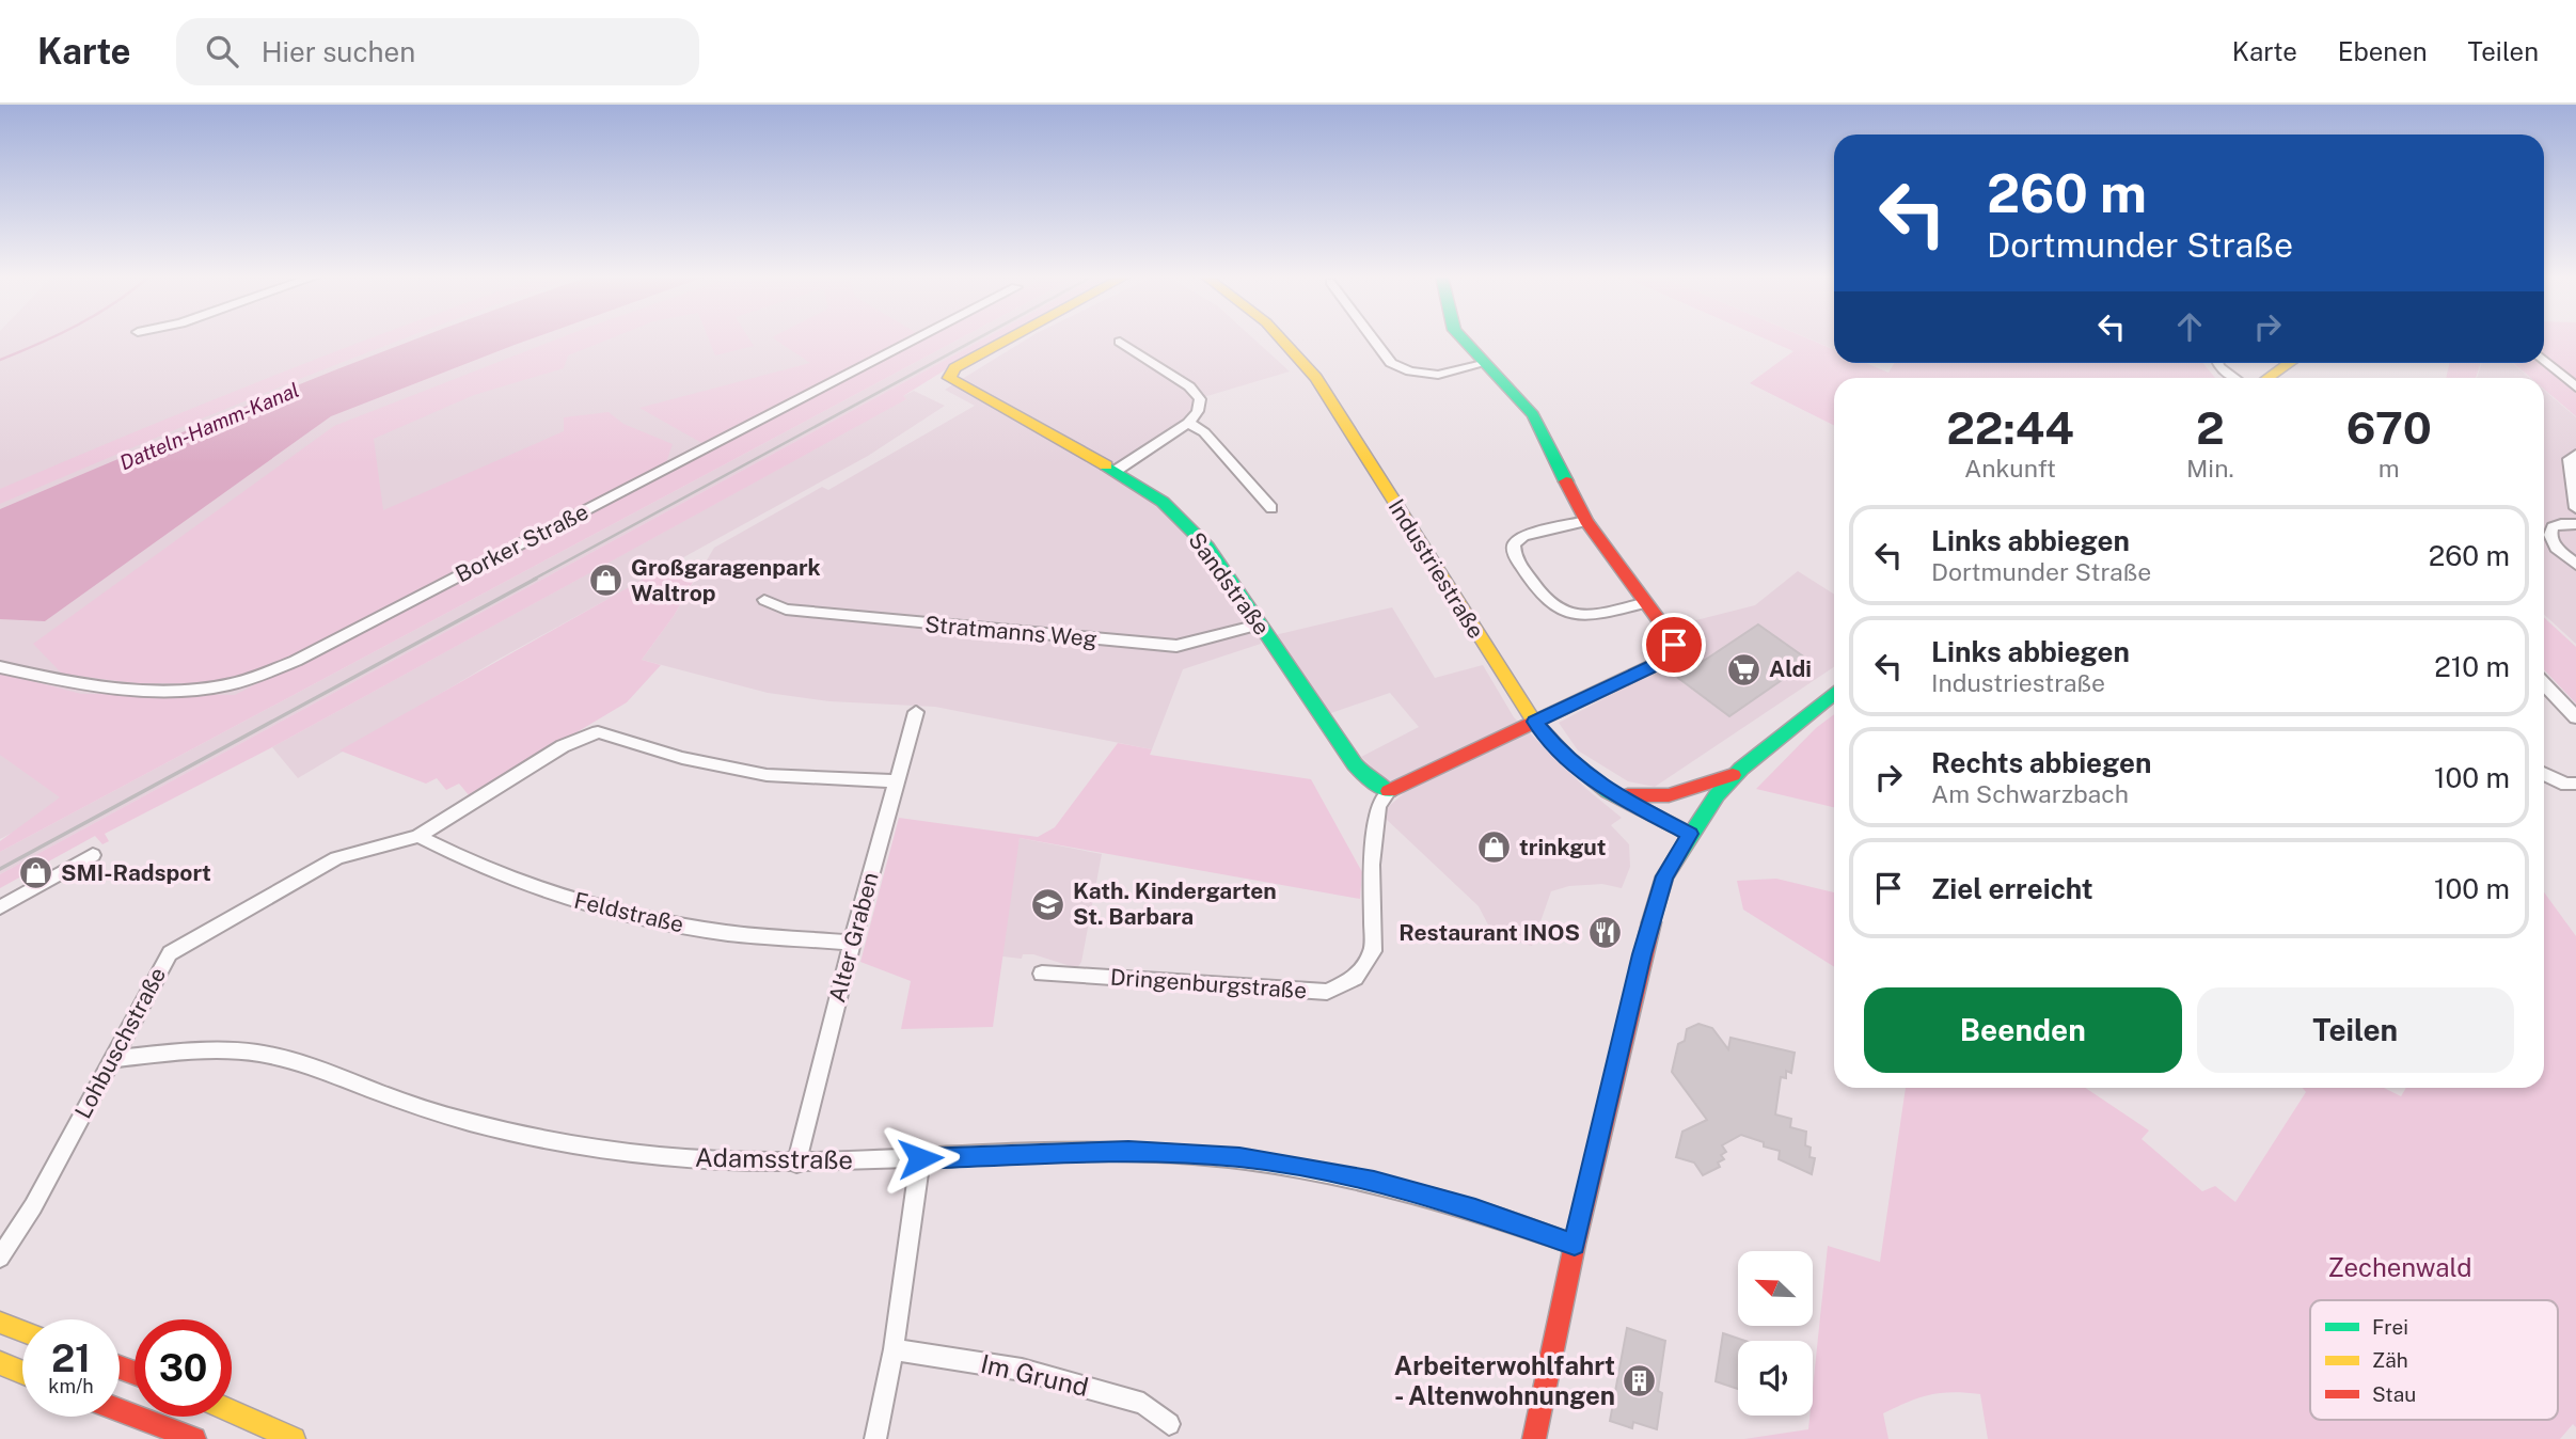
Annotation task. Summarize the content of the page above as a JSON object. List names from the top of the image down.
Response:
{
  "streets": {
    "street": [
      "Borker Straße",
      "Industriestraße",
      "Sandstraße",
      "Stratmanns Weg",
      "Feldstraße",
      "Alter Graben",
      "Dringenburgstraße",
      "Lohbuschstraße",
      "Adamsstraße",
      "Im Grund"
    ]
  },
  "crossings": [
    ["Sandstraße", "Stratmanns Weg"],
    ["Sandstraße", "Dringenburgstraße"],
    ["Feldstraße", "Alter Graben"],
    ["Feldstraße", "Lohbuschstraße"],
    ["Alter Graben", "Lohbuschstraße"],
    ["Alter Graben", "Adamsstraße"],
    ["Lohbuschstraße", "Adamsstraße"]
  ],
  "water": ["Datteln-Hamm-Kanal"],
  "parks": ["Zechenwald"],
  "places": {
    "shop": ["Großgaragenpark Waltrop", "trinkgut", "SMI-Radsport"],
    "supermarket": ["Aldi"],
    "school or university": ["Kath. Kindergarten St. Barbara"],
    "restaurant": ["Restaurant INOS"],
    "building": ["Arbeiterwohlfahrt - Altenwohnungen"]
  },
  "legend": ["Frei", "Zäh", "Stau"],
  "north": "top left",
  "page": {
    "header": "Karte",
    "search": "Hier suchen",
    "nav": ["Karte", "Ebenen", "Teilen"],
    "turn": ["260 m", "Dortmunder Straße"],
    "eta": [
      "22:44",
      "Ankunft",
      "2",
      "Min.",
      "670",
      "m"
    ],
    "list": [
      {
        "name": "Links abbiegen",
        "note": "Dortmunder Straße",
        "value": "260 m"
      },
      {
        "name": "Links abbiegen",
        "note": "Industriestraße",
        "value": "210 m"
      },
      {
        "name": "Rechts abbiegen",
        "note": "Am Schwarzbach",
        "value": "100 m"
      },
      {
        "name": "Ziel erreicht",
        "value": "100 m"
      }
    ],
    "buttons": ["Beenden", "Teilen"],
    "speed": "21 km/h",
    "limit": "30"
  }
}
